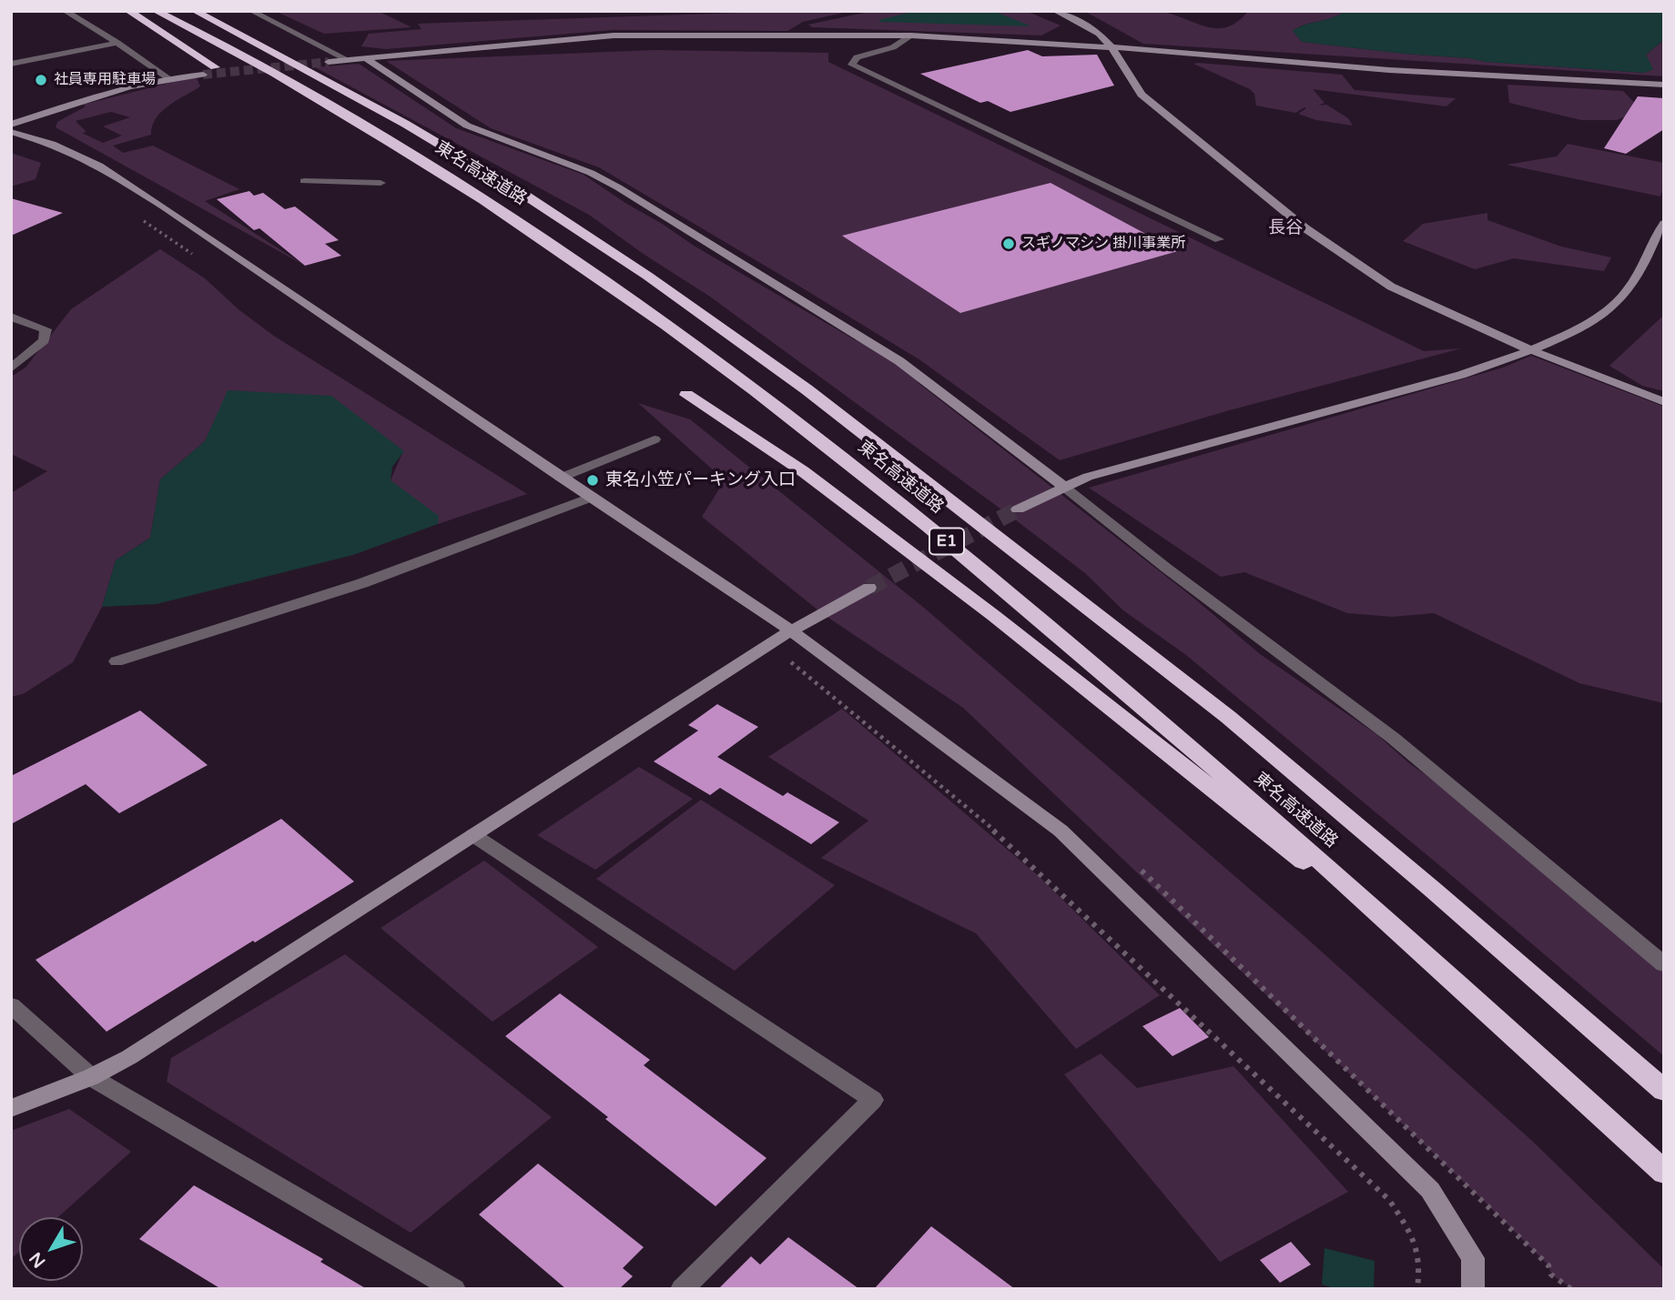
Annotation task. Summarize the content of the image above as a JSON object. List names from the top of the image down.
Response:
{
  "streets": {
    "highway": ["東名高速道路", "E1"]
  },
  "districts": ["長谷"],
  "places": ["社員専用駐車場", "スギノマシン 掛川事業所", "東名小笠パーキング入口"],
  "north": "bottom left"
}
